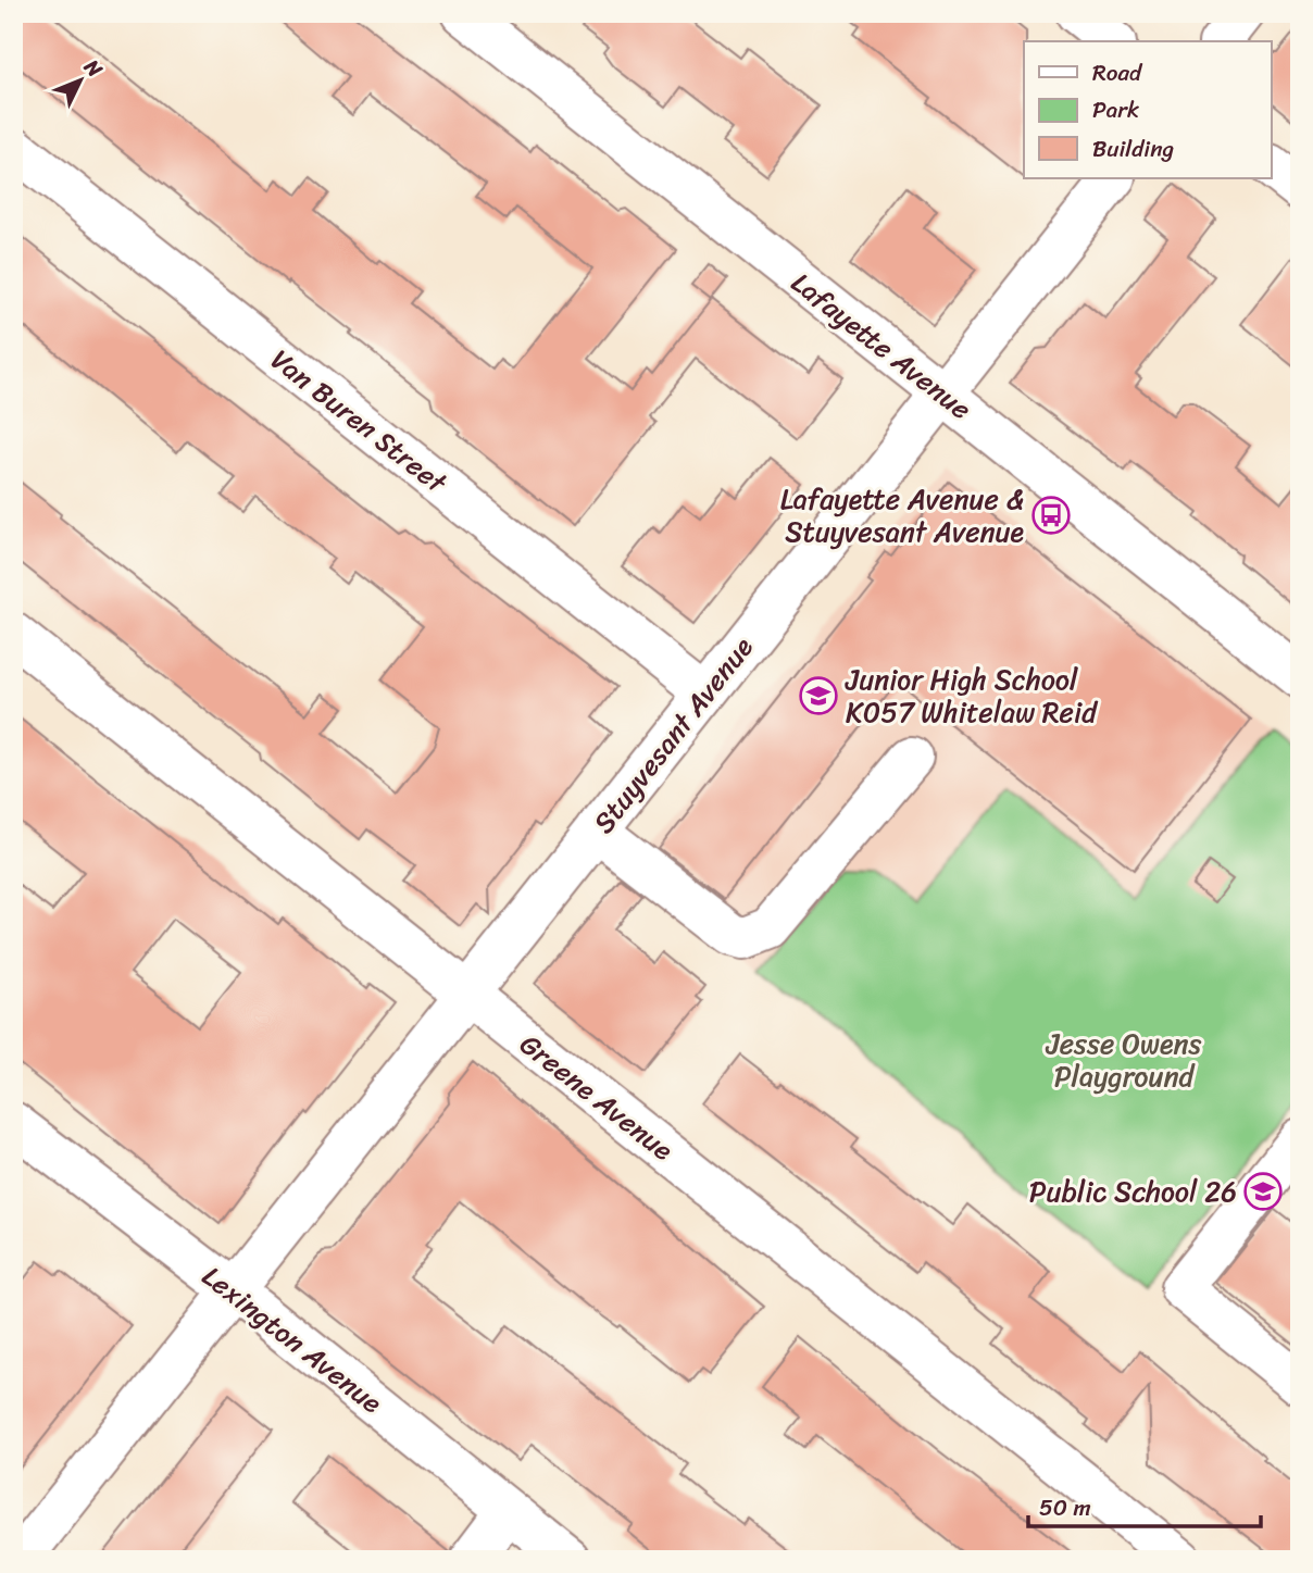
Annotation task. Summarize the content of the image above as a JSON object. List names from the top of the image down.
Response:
{
  "streets": {
    "street": [
      "Lafayette Avenue",
      "Van Buren Street",
      "Stuyvesant Avenue",
      "Greene Avenue",
      "Lexington Avenue"
    ]
  },
  "crossings": [
    ["Lafayette Avenue", "Stuyvesant Avenue"],
    ["Van Buren Street", "Stuyvesant Avenue"],
    ["Stuyvesant Avenue", "Greene Avenue"],
    ["Stuyvesant Avenue", "Lexington Avenue"]
  ],
  "parks": ["Jesse Owens Playground"],
  "places": {
    "bus stop": ["Lafayette Avenue & Stuyvesant Avenue"],
    "school or university": ["Junior High School K057 Whitelaw Reid", "Public School 26"]
  },
  "legend": ["Road", "Park", "Building"],
  "scale_bar": "50 m",
  "north": "top right"
}
